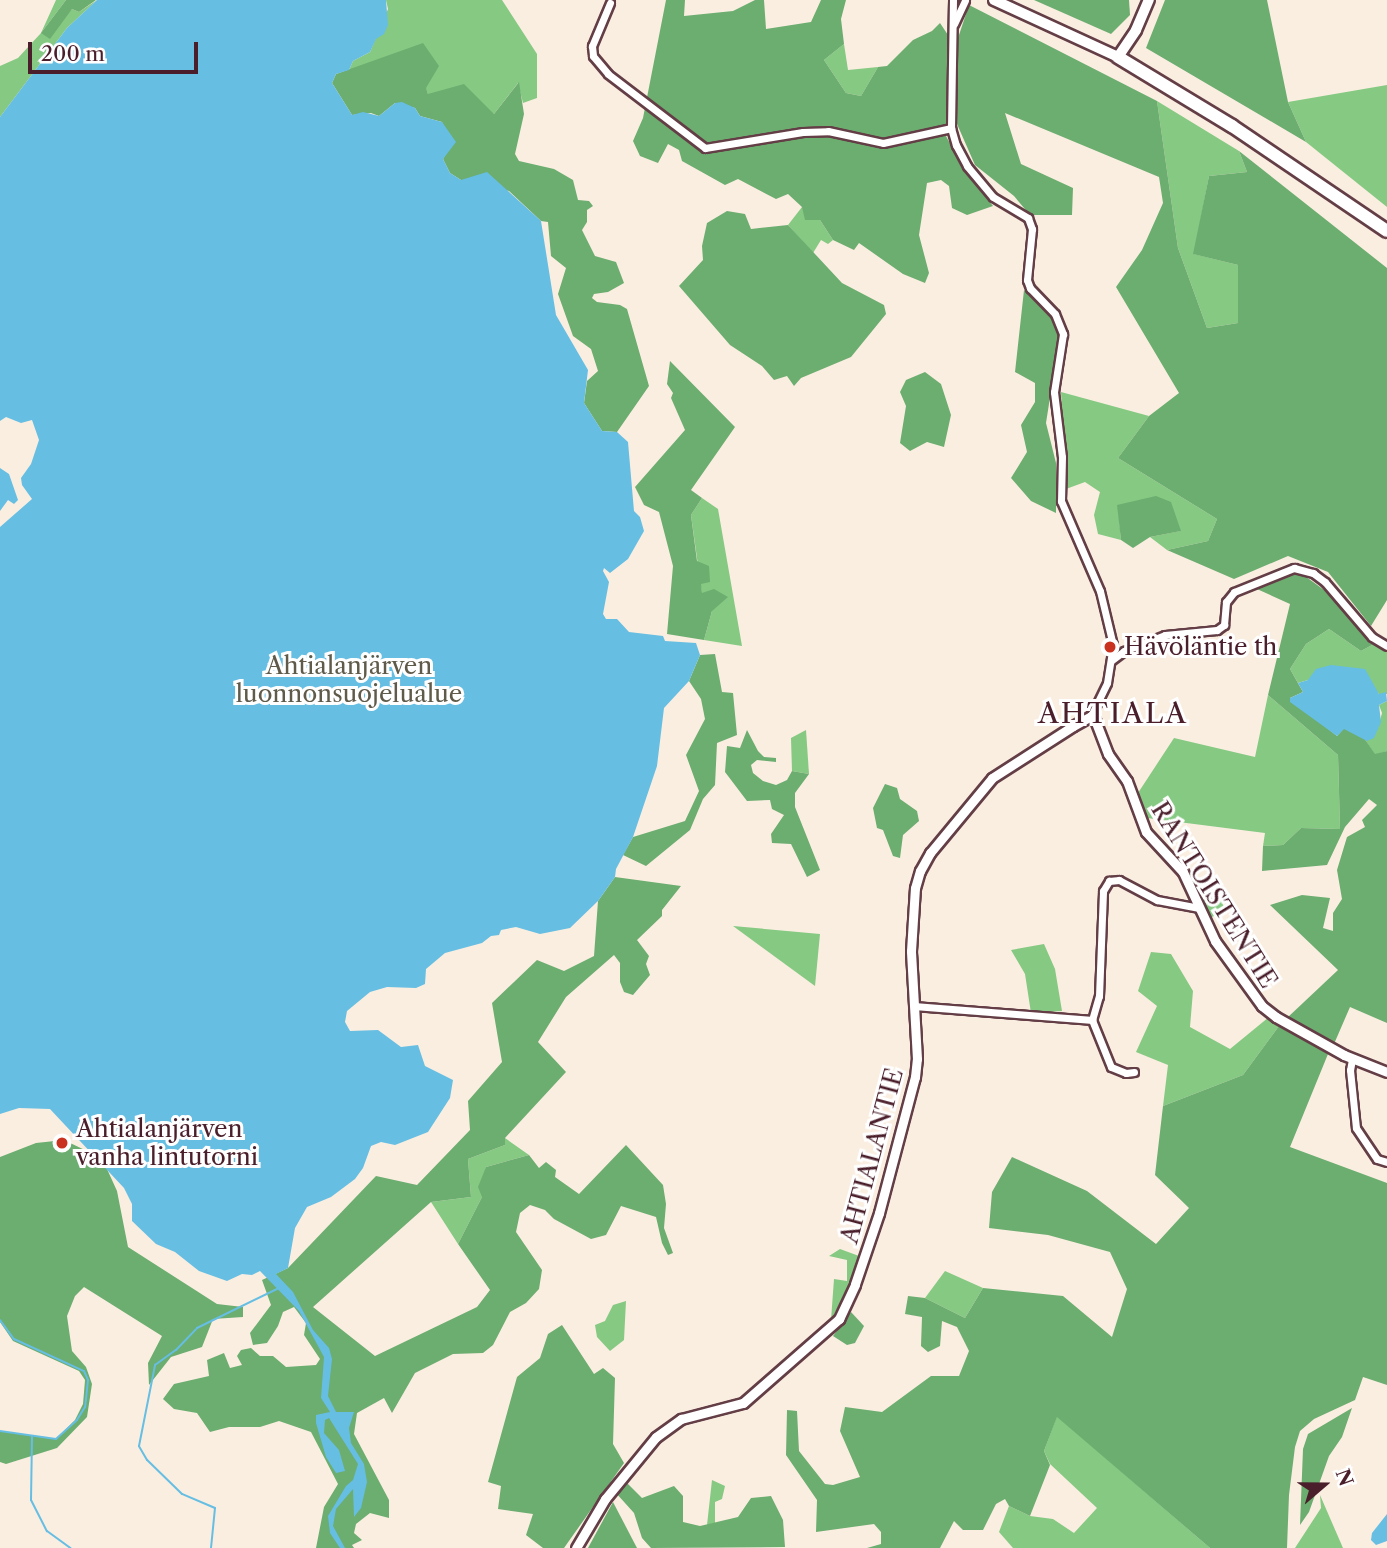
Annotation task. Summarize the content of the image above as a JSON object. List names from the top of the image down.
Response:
{
  "streets": {
    "street": ["RANTOISTENTIE", "AHTIALANTIE"]
  },
  "crossings": [
    ["RANTOISTENTIE", "AHTIALANTIE"]
  ],
  "districts": ["AHTIALA"],
  "parks": ["Ahtialanjärven luonnonsuojelualue"],
  "places": ["Hävöläntie th", "Ahtialanjärven vanha lintutorni"],
  "scale_bar": "200 m",
  "north": "right"
}
